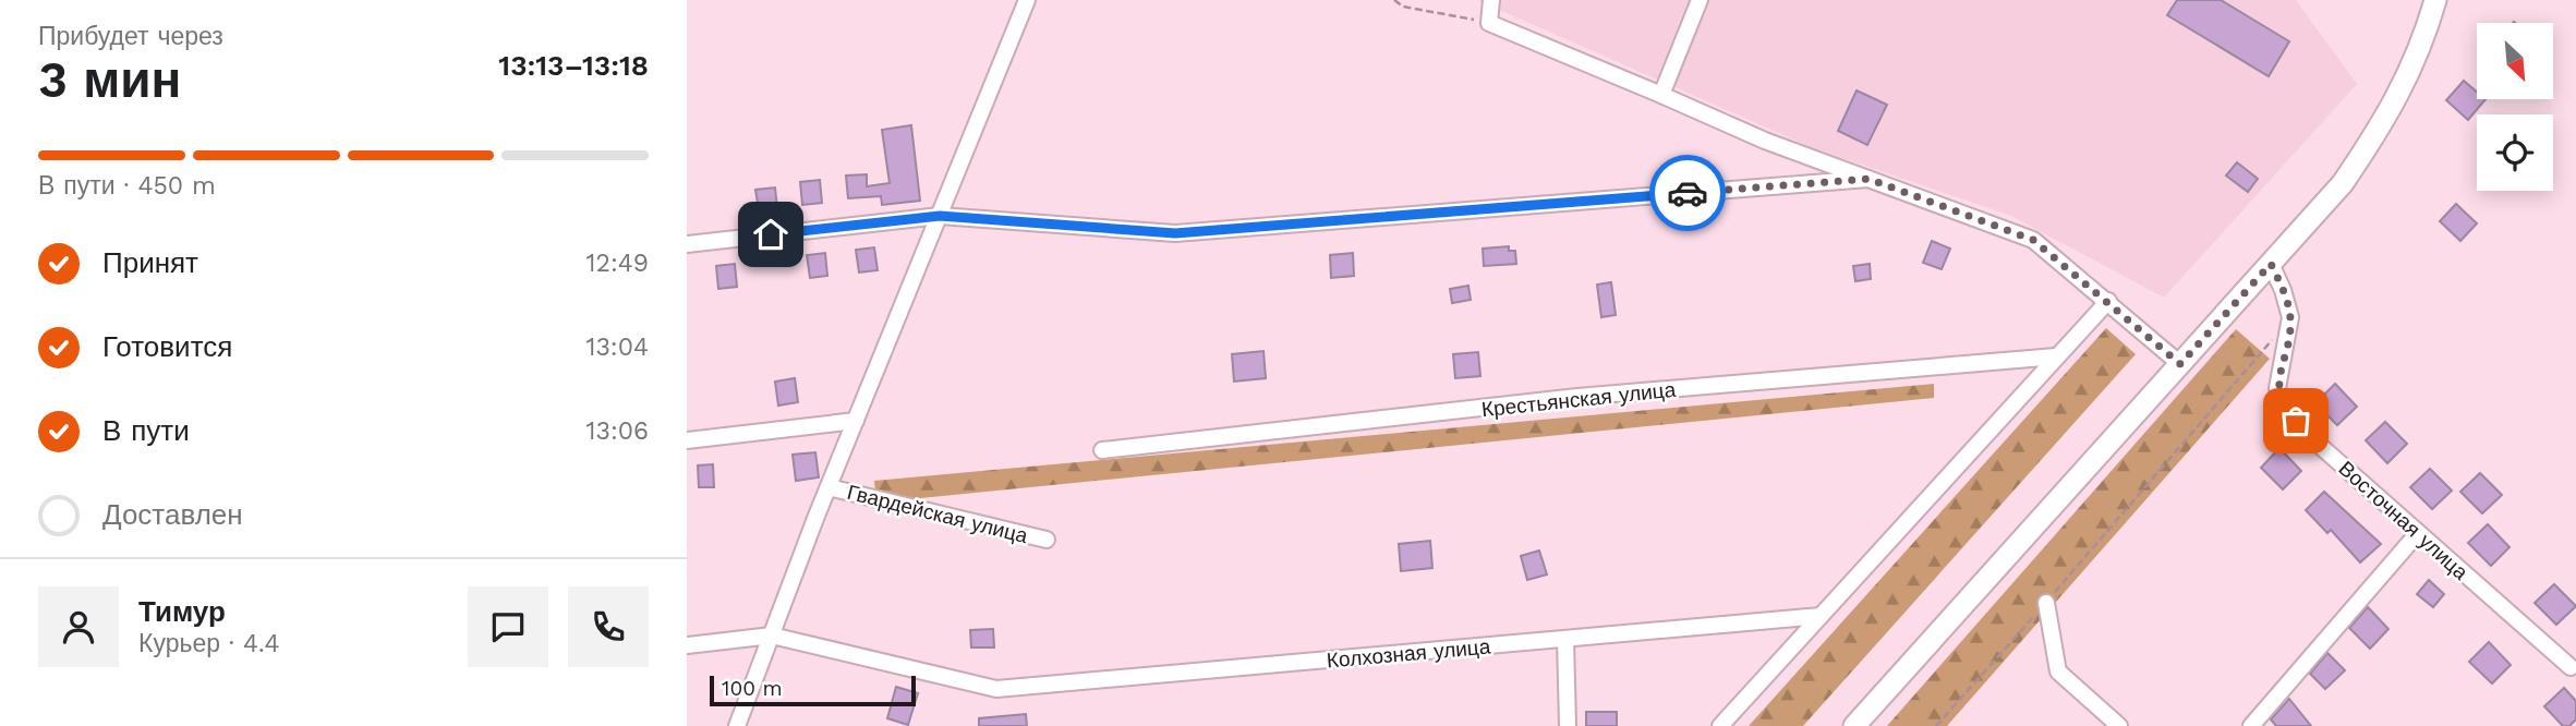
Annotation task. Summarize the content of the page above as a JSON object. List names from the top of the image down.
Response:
{
  "streets": {
    "street": [
      "Крестьянская улица",
      "Гвардейская улица",
      "Восточная улица",
      "Колхозная улица"
    ]
  },
  "scale_bar": "100 m",
  "north": "bottom right",
  "page": {
    "heading": ["3 мин", "Прибудет через", "13:13–13:18"],
    "panel": ["Тимур", "Курьер · 4.4"],
    "bar": "В пути · 450 m",
    "list": [
      ["Принят", "12:49"],
      ["Готовится", "13:04"],
      ["В пути", "13:06"],
      "Доставлен"
    ],
    "scale": "100 m"
  }
}
